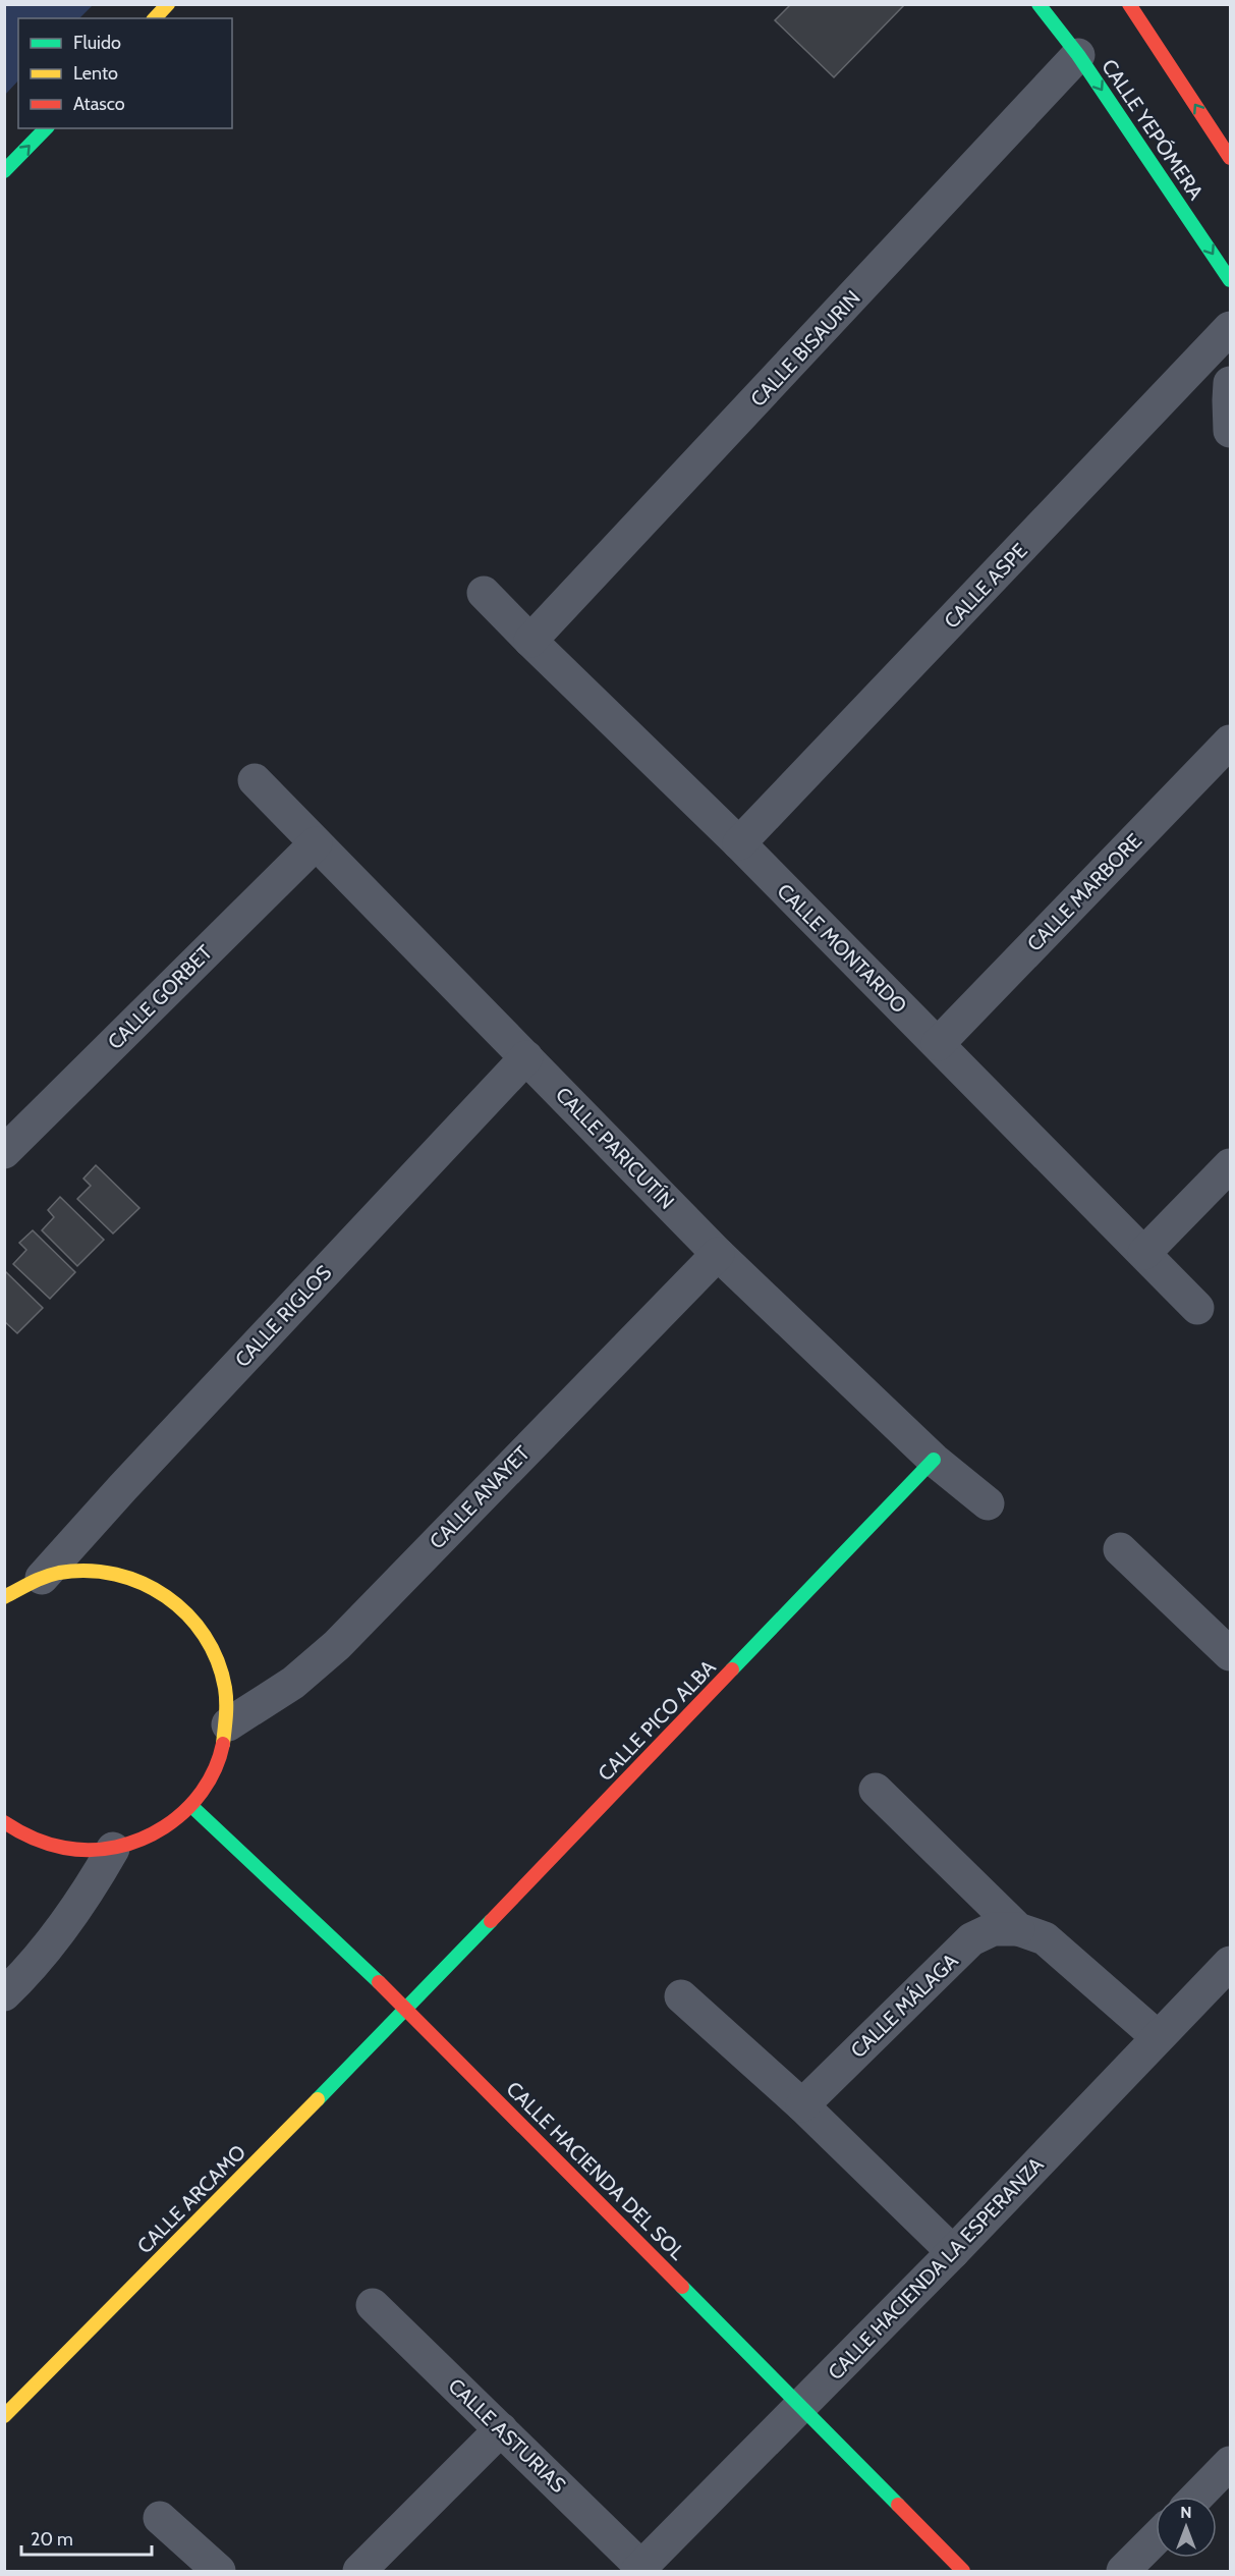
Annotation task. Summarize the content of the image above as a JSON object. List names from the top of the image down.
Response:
{
  "streets": {
    "street": [
      "CALLE YEPÓMERA",
      "CALLE BISAURIN",
      "CALLE ASPE",
      "CALLE MARBORE",
      "CALLE MONTARDO",
      "CALLE GORBET",
      "CALLE PARICUTÍN",
      "CALLE RIGLOS",
      "CALLE ANAYET",
      "CALLE PICO ALBA",
      "CALLE MÁLAGA",
      "CALLE HACIENDA DEL SOL",
      "CALLE ARCAMO",
      "CALLE HACIENDA LA ESPERANZA",
      "CALLE ASTURIAS"
    ]
  },
  "crossings": [
    ["CALLE YEPÓMERA", "CALLE BISAURIN"],
    ["CALLE BISAURIN", "CALLE MONTARDO"],
    ["CALLE ASPE", "CALLE MONTARDO"],
    ["CALLE MARBORE", "CALLE MONTARDO"],
    ["CALLE GORBET", "CALLE PARICUTÍN"],
    ["CALLE PARICUTÍN", "CALLE RIGLOS"],
    ["CALLE PARICUTÍN", "CALLE ANAYET"],
    ["CALLE PARICUTÍN", "CALLE PICO ALBA"],
    ["CALLE PICO ALBA", "CALLE HACIENDA DEL SOL"],
    ["CALLE PICO ALBA", "CALLE ARCAMO"],
    ["CALLE HACIENDA DEL SOL", "CALLE ARCAMO"],
    ["CALLE HACIENDA DEL SOL", "CALLE HACIENDA LA ESPERANZA"],
    ["CALLE HACIENDA LA ESPERANZA", "CALLE ASTURIAS"]
  ],
  "legend": ["Fluido", "Lento", "Atasco"],
  "scale_bar": "20 m",
  "north": "top"
}
